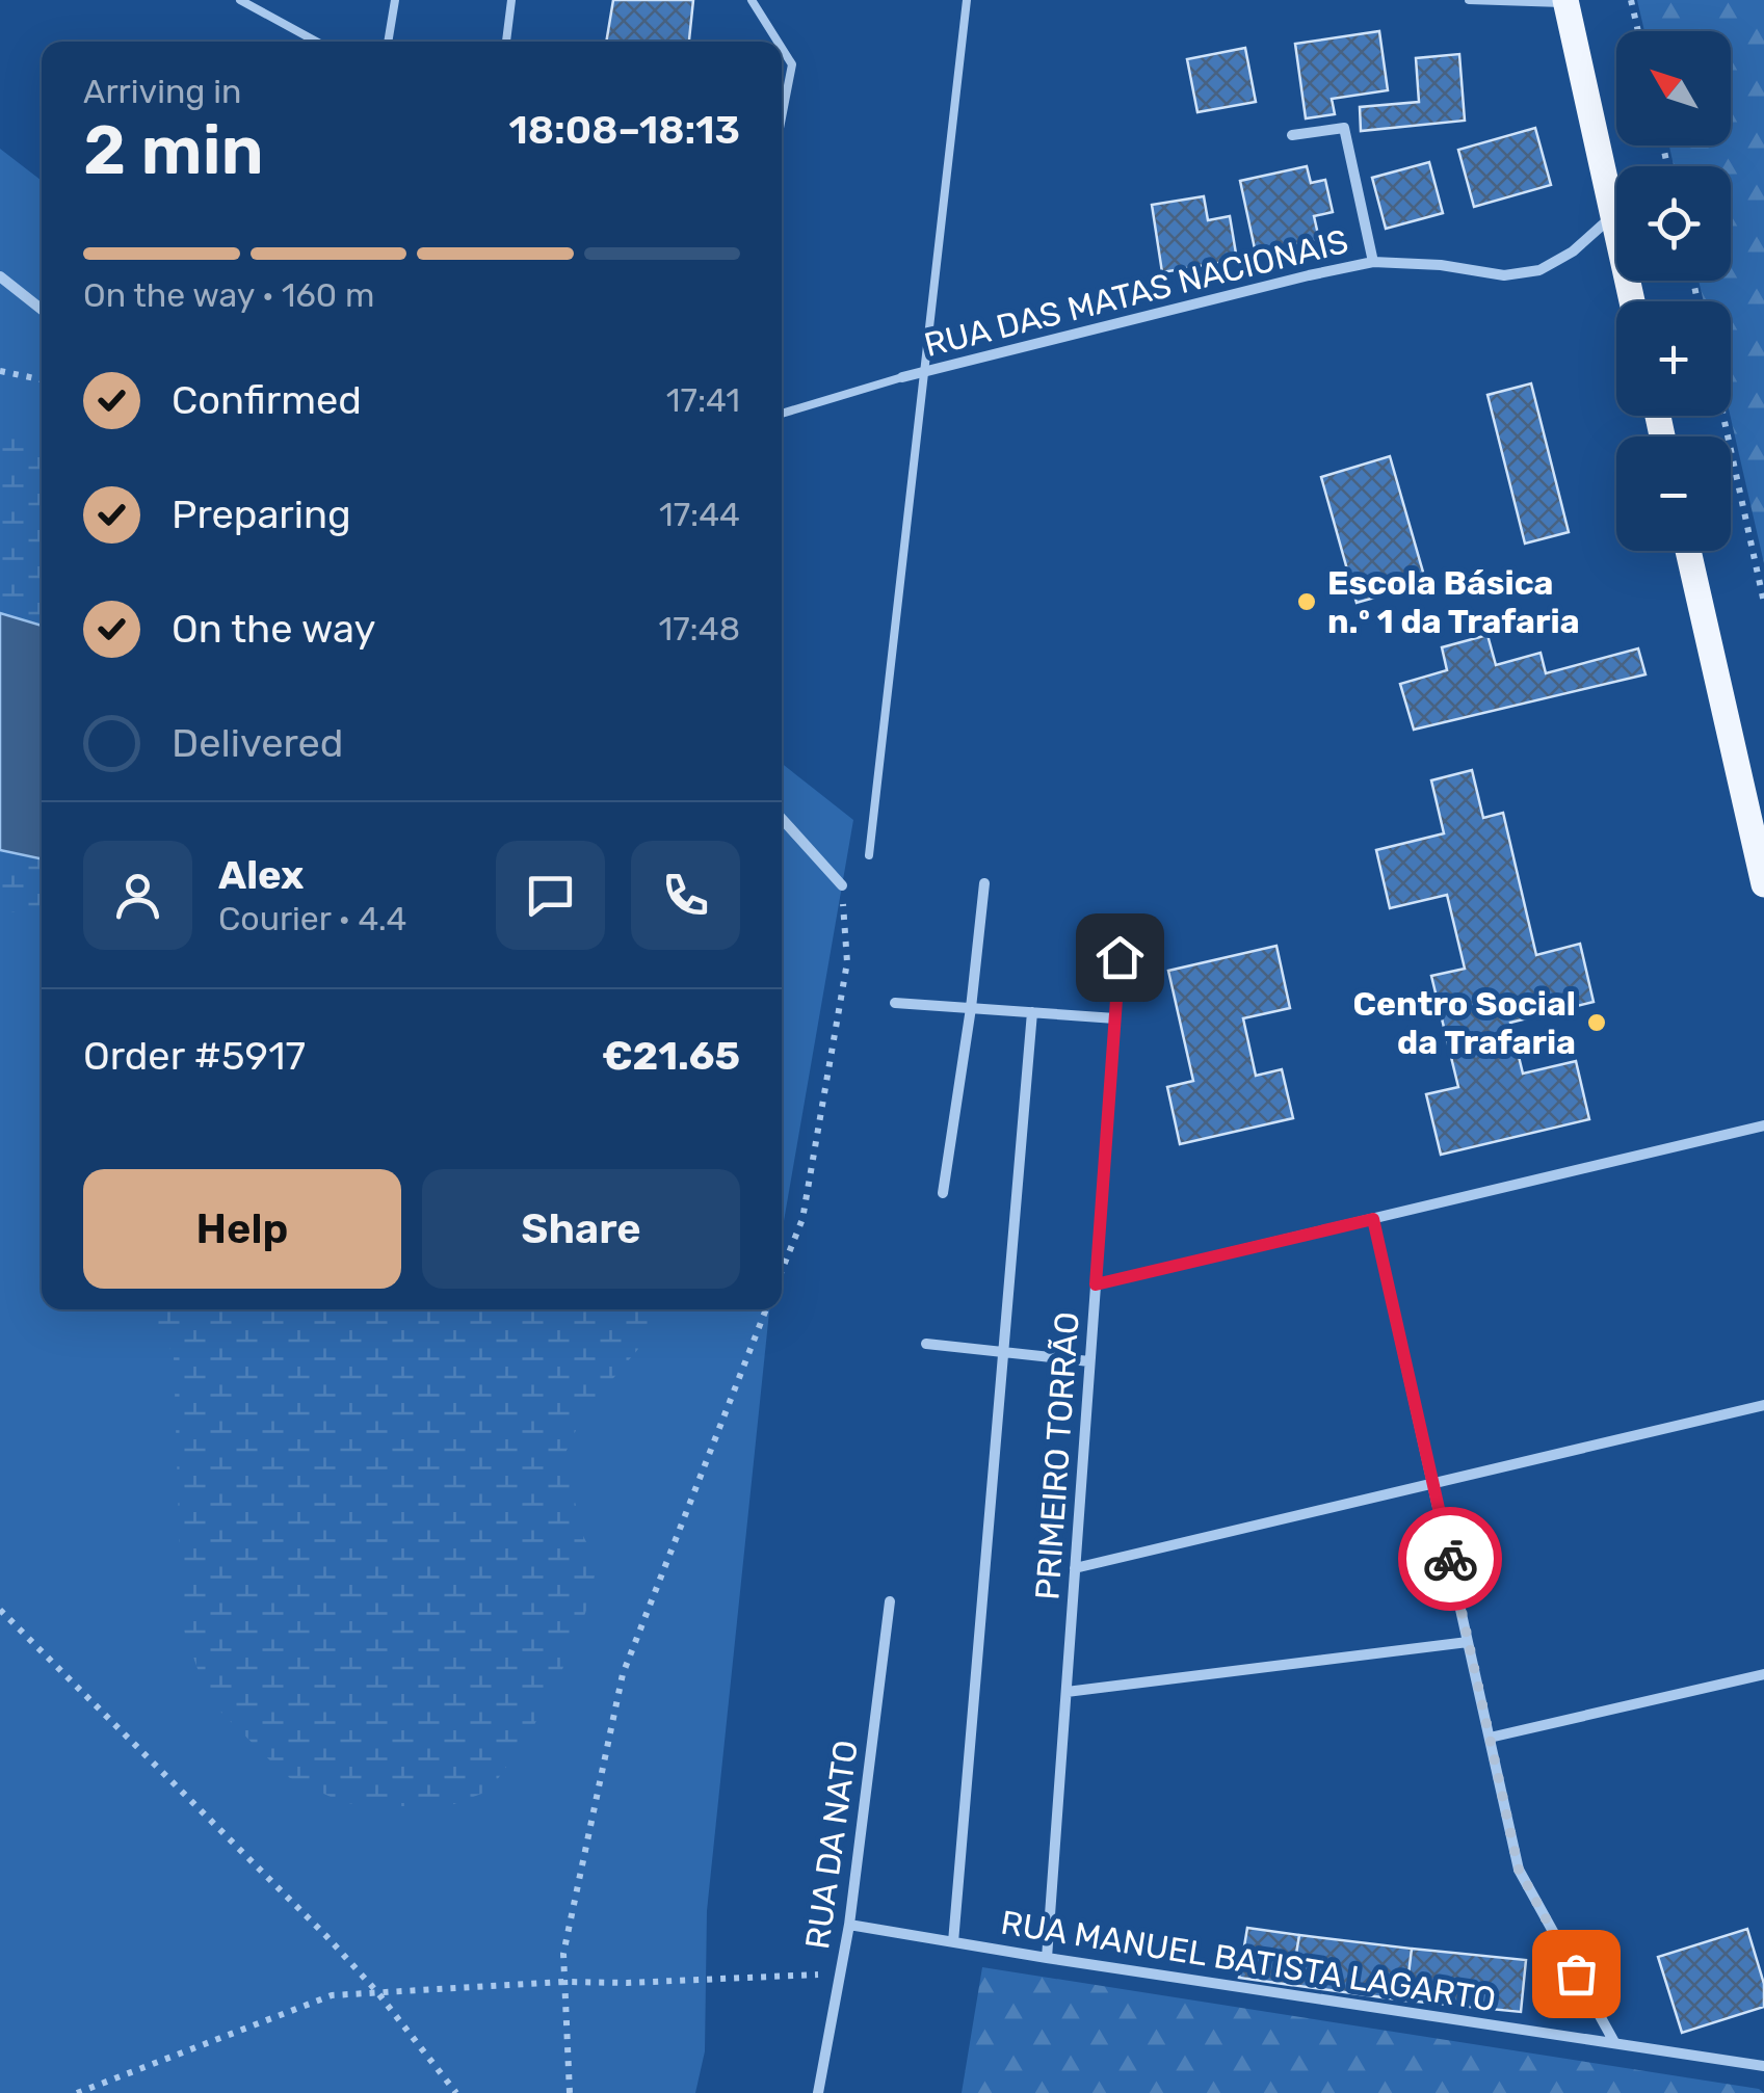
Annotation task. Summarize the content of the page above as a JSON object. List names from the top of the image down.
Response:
{
  "streets": {
    "street": [
      "RUA DAS MATAS NACIONAIS",
      "PRIMEIRO TORRÃO",
      "RUA DA NATO",
      "RUA MANUEL BATISTA LAGARTO"
    ]
  },
  "crossings": [
    ["PRIMEIRO TORRÃO", "RUA MANUEL BATISTA LAGARTO"],
    ["RUA DA NATO", "RUA MANUEL BATISTA LAGARTO"]
  ],
  "places": ["Escola Básica n.º 1 da Trafaria", "Centro Social da Trafaria"],
  "north": "top left",
  "page": {
    "map_buttons": ["+", "−"],
    "heading": ["2 min", "Arriving in", "18:08–18:13"],
    "panel": [
      "Alex",
      "Courier · 4.4",
      "Order #5917",
      "€21.65"
    ],
    "bar": "On the way · 160 m",
    "list": [
      ["Confirmed", "17:41"],
      ["Preparing", "17:44"],
      ["On the way", "17:48"],
      "Delivered"
    ],
    "buttons": ["Help", "Share"]
  }
}
